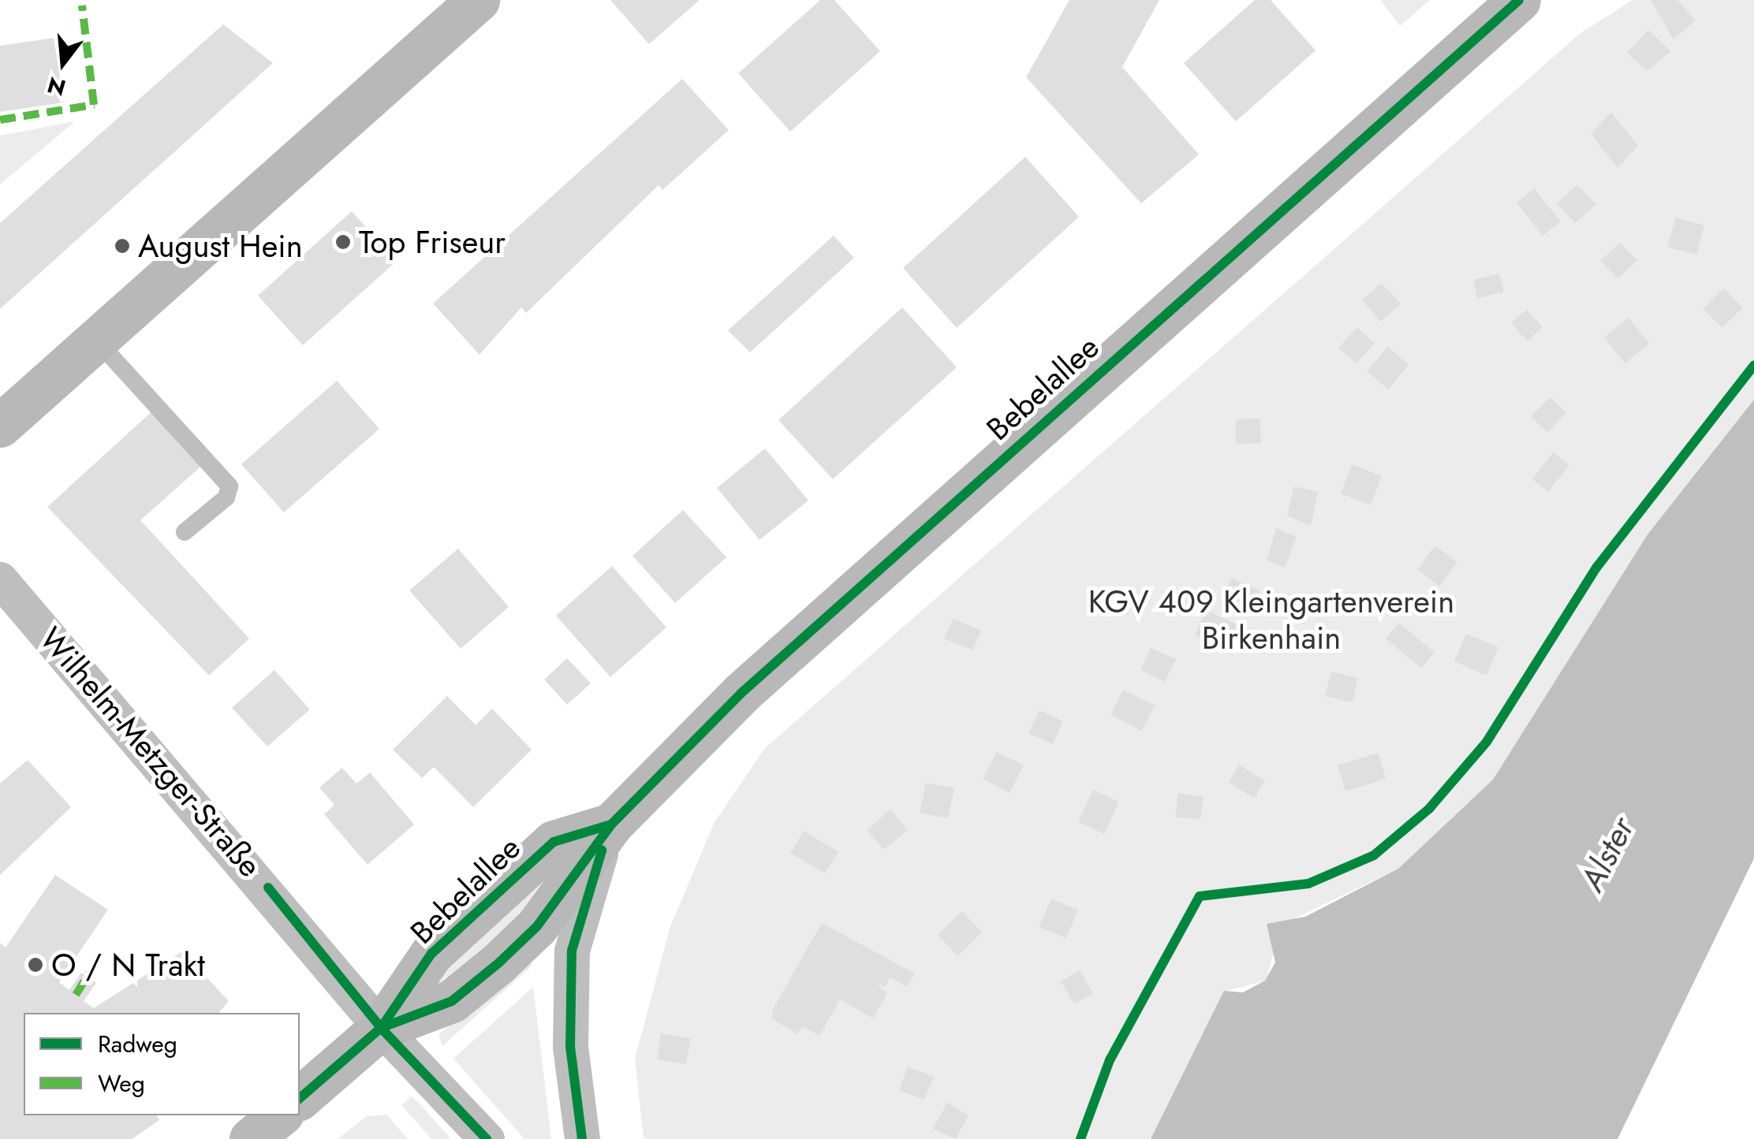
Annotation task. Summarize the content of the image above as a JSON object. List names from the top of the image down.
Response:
{
  "streets": {
    "street": ["Bebelallee", "Wilhelm-Metzger-Straße"]
  },
  "crossings": [
    ["Bebelallee", "Wilhelm-Metzger-Straße"]
  ],
  "water": ["Alster"],
  "parks": ["KGV 409 Kleingartenverein Birkenhain"],
  "places": ["Top Friseur", "August Hein", "O / N Trakt"],
  "legend": ["Radweg", "Weg"],
  "north": "bottom"
}
